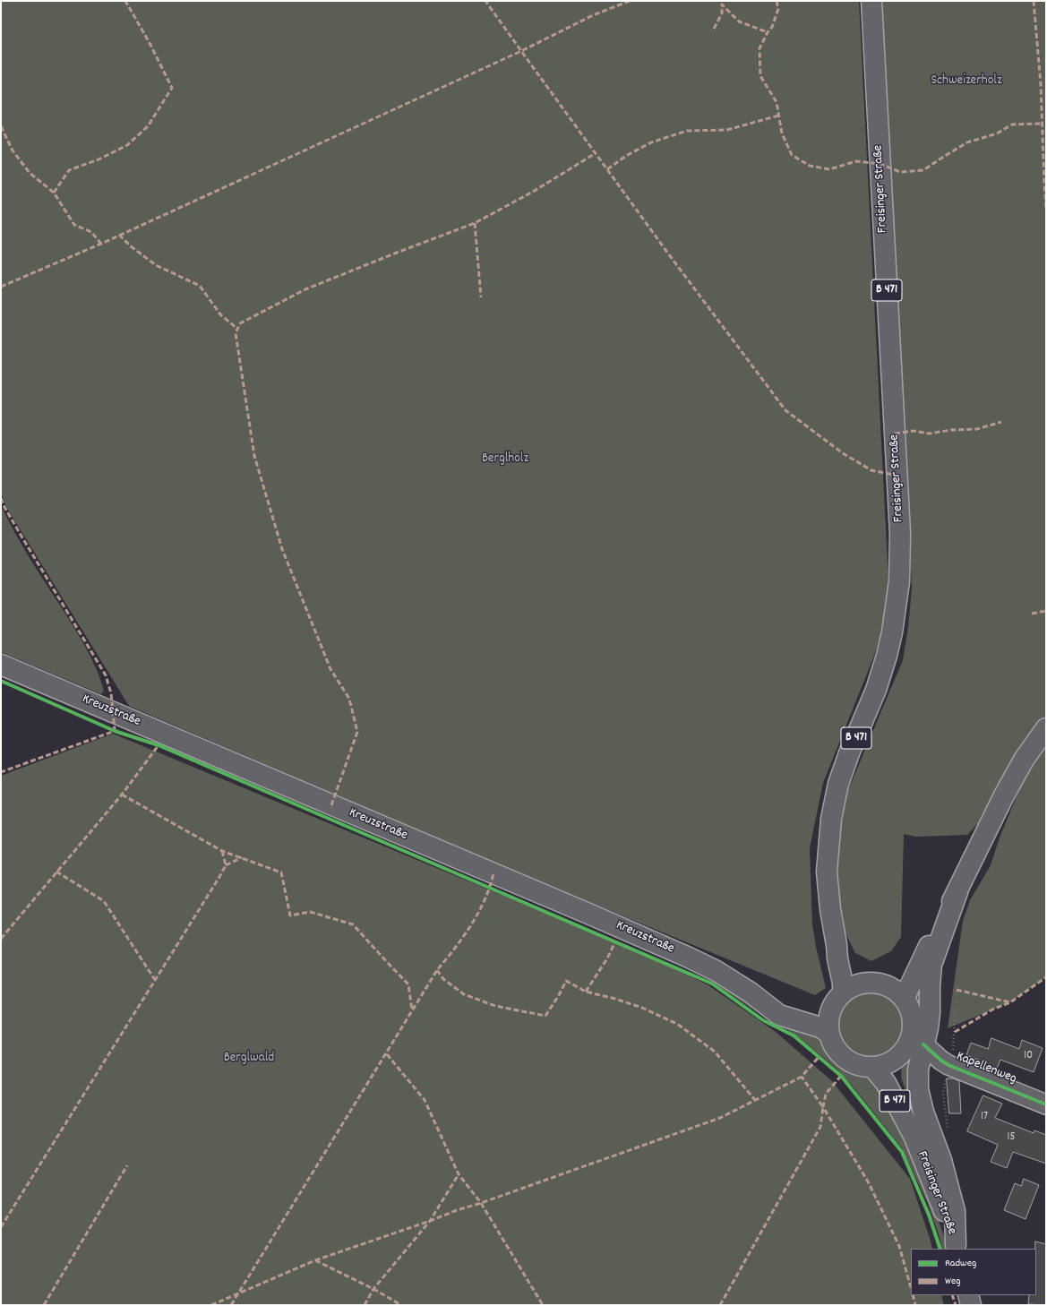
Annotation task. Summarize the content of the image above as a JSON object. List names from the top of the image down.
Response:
{
  "streets": {
    "main road": ["Freisinger Straße", "B 471", "Kreuzstraße"],
    "street": ["Kapellenweg"]
  },
  "crossings": [
    ["Freisinger Straße", "B 471"],
    ["B 471", "Kreuzstraße"]
  ],
  "parks": ["Schweizerholz", "Berglholz", "Berglwald"],
  "house_numbers": ["10", "17", "15"],
  "legend": ["Radweg", "Weg"]
}
